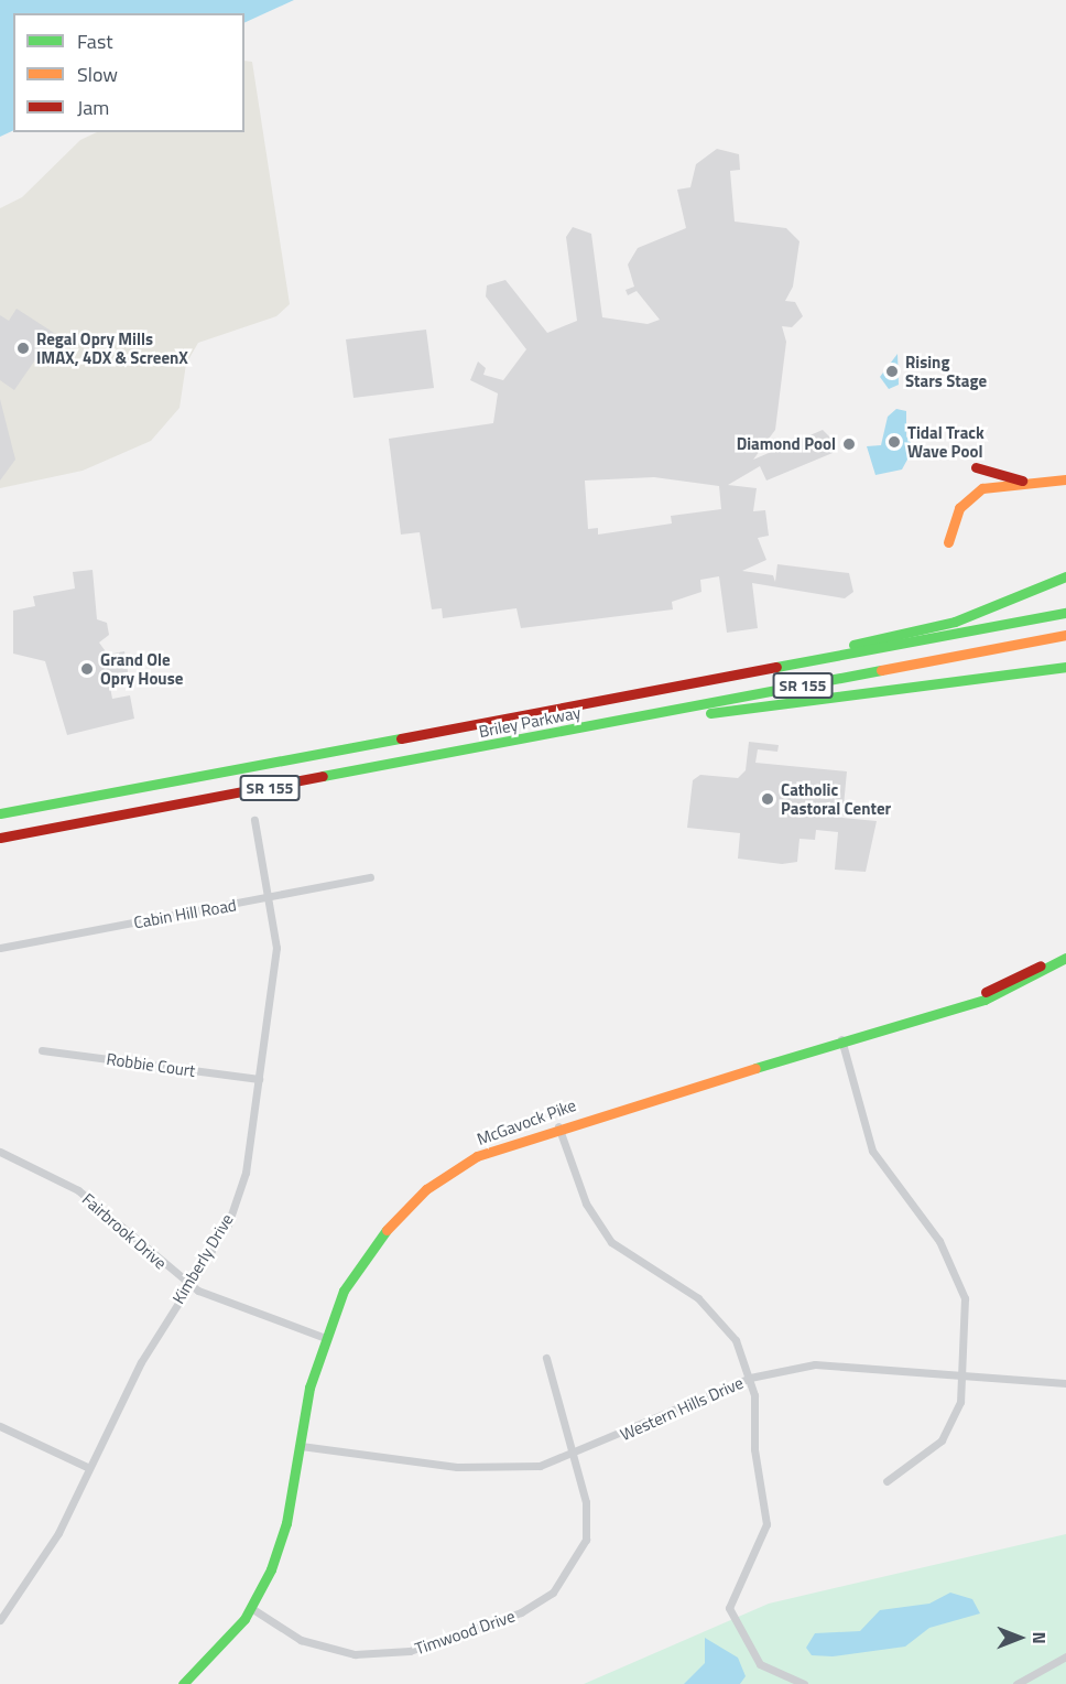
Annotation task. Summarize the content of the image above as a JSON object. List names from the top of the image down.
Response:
{
  "streets": {
    "main road": ["SR 155", "Briley Parkway", "McGavock Pike"],
    "street": [
      "Cabin Hill Road",
      "Robbie Court",
      "Fairbrook Drive",
      "Kimberly Drive",
      "Western Hills Drive",
      "Timwood Drive"
    ]
  },
  "crossings": [
    ["Cabin Hill Road", "Kimberly Drive"],
    ["Robbie Court", "Kimberly Drive"],
    ["McGavock Pike", "Fairbrook Drive"],
    ["McGavock Pike", "Western Hills Drive"],
    ["McGavock Pike", "Timwood Drive"],
    ["Fairbrook Drive", "Kimberly Drive"],
    ["Western Hills Drive", "Timwood Drive"]
  ],
  "places": [
    "Regal Opry Mills IMAX, 4DX & ScreenX",
    "Rising Stars Stage",
    "Tidal Track Wave Pool",
    "Diamond Pool",
    "Grand Ole Opry House",
    "Catholic Pastoral Center"
  ],
  "legend": ["Fast", "Slow", "Jam"],
  "north": "right"
}
